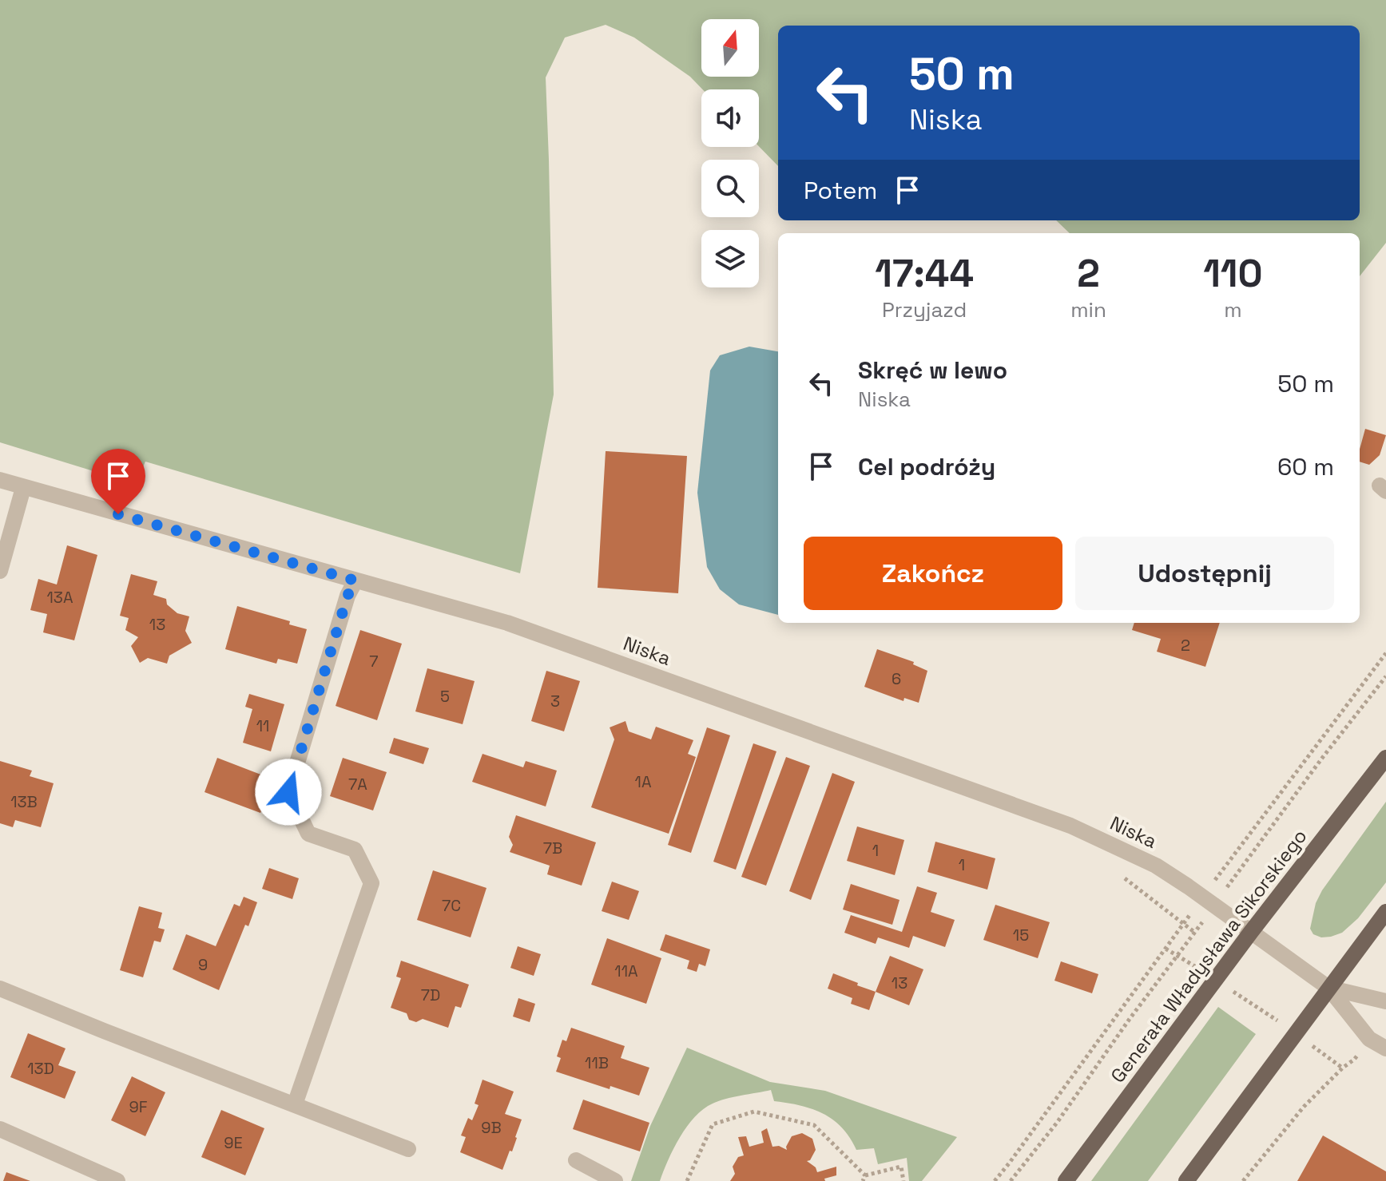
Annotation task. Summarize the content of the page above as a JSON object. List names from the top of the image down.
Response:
{
  "streets": {
    "main road": ["Generała Władysława Sikorskiego"],
    "street": ["Niska"]
  },
  "crossings": [
    ["Niska", "Generała Władysława Sikorskiego"]
  ],
  "house_numbers": [
    "13A",
    "13",
    "2",
    "7",
    "6",
    "5",
    "3",
    "11",
    "1A",
    "7A",
    "13B",
    "7B",
    "1",
    "1",
    "7C",
    "15",
    "9",
    "11A",
    "13",
    "7D",
    "11B",
    "13D",
    "9F",
    "9B",
    "9E"
  ],
  "north": "top",
  "page": {
    "turn": ["50 m", "Niska"],
    "then": "Potem",
    "eta": [
      "17:44",
      "Przyjazd",
      "2",
      "min",
      "110",
      "m"
    ],
    "list": [
      {
        "name": "Skręć w lewo",
        "note": "Niska",
        "value": "50 m"
      },
      {
        "name": "Cel podróży",
        "value": "60 m"
      }
    ],
    "buttons": ["Zakończ", "Udostępnij"]
  }
}
